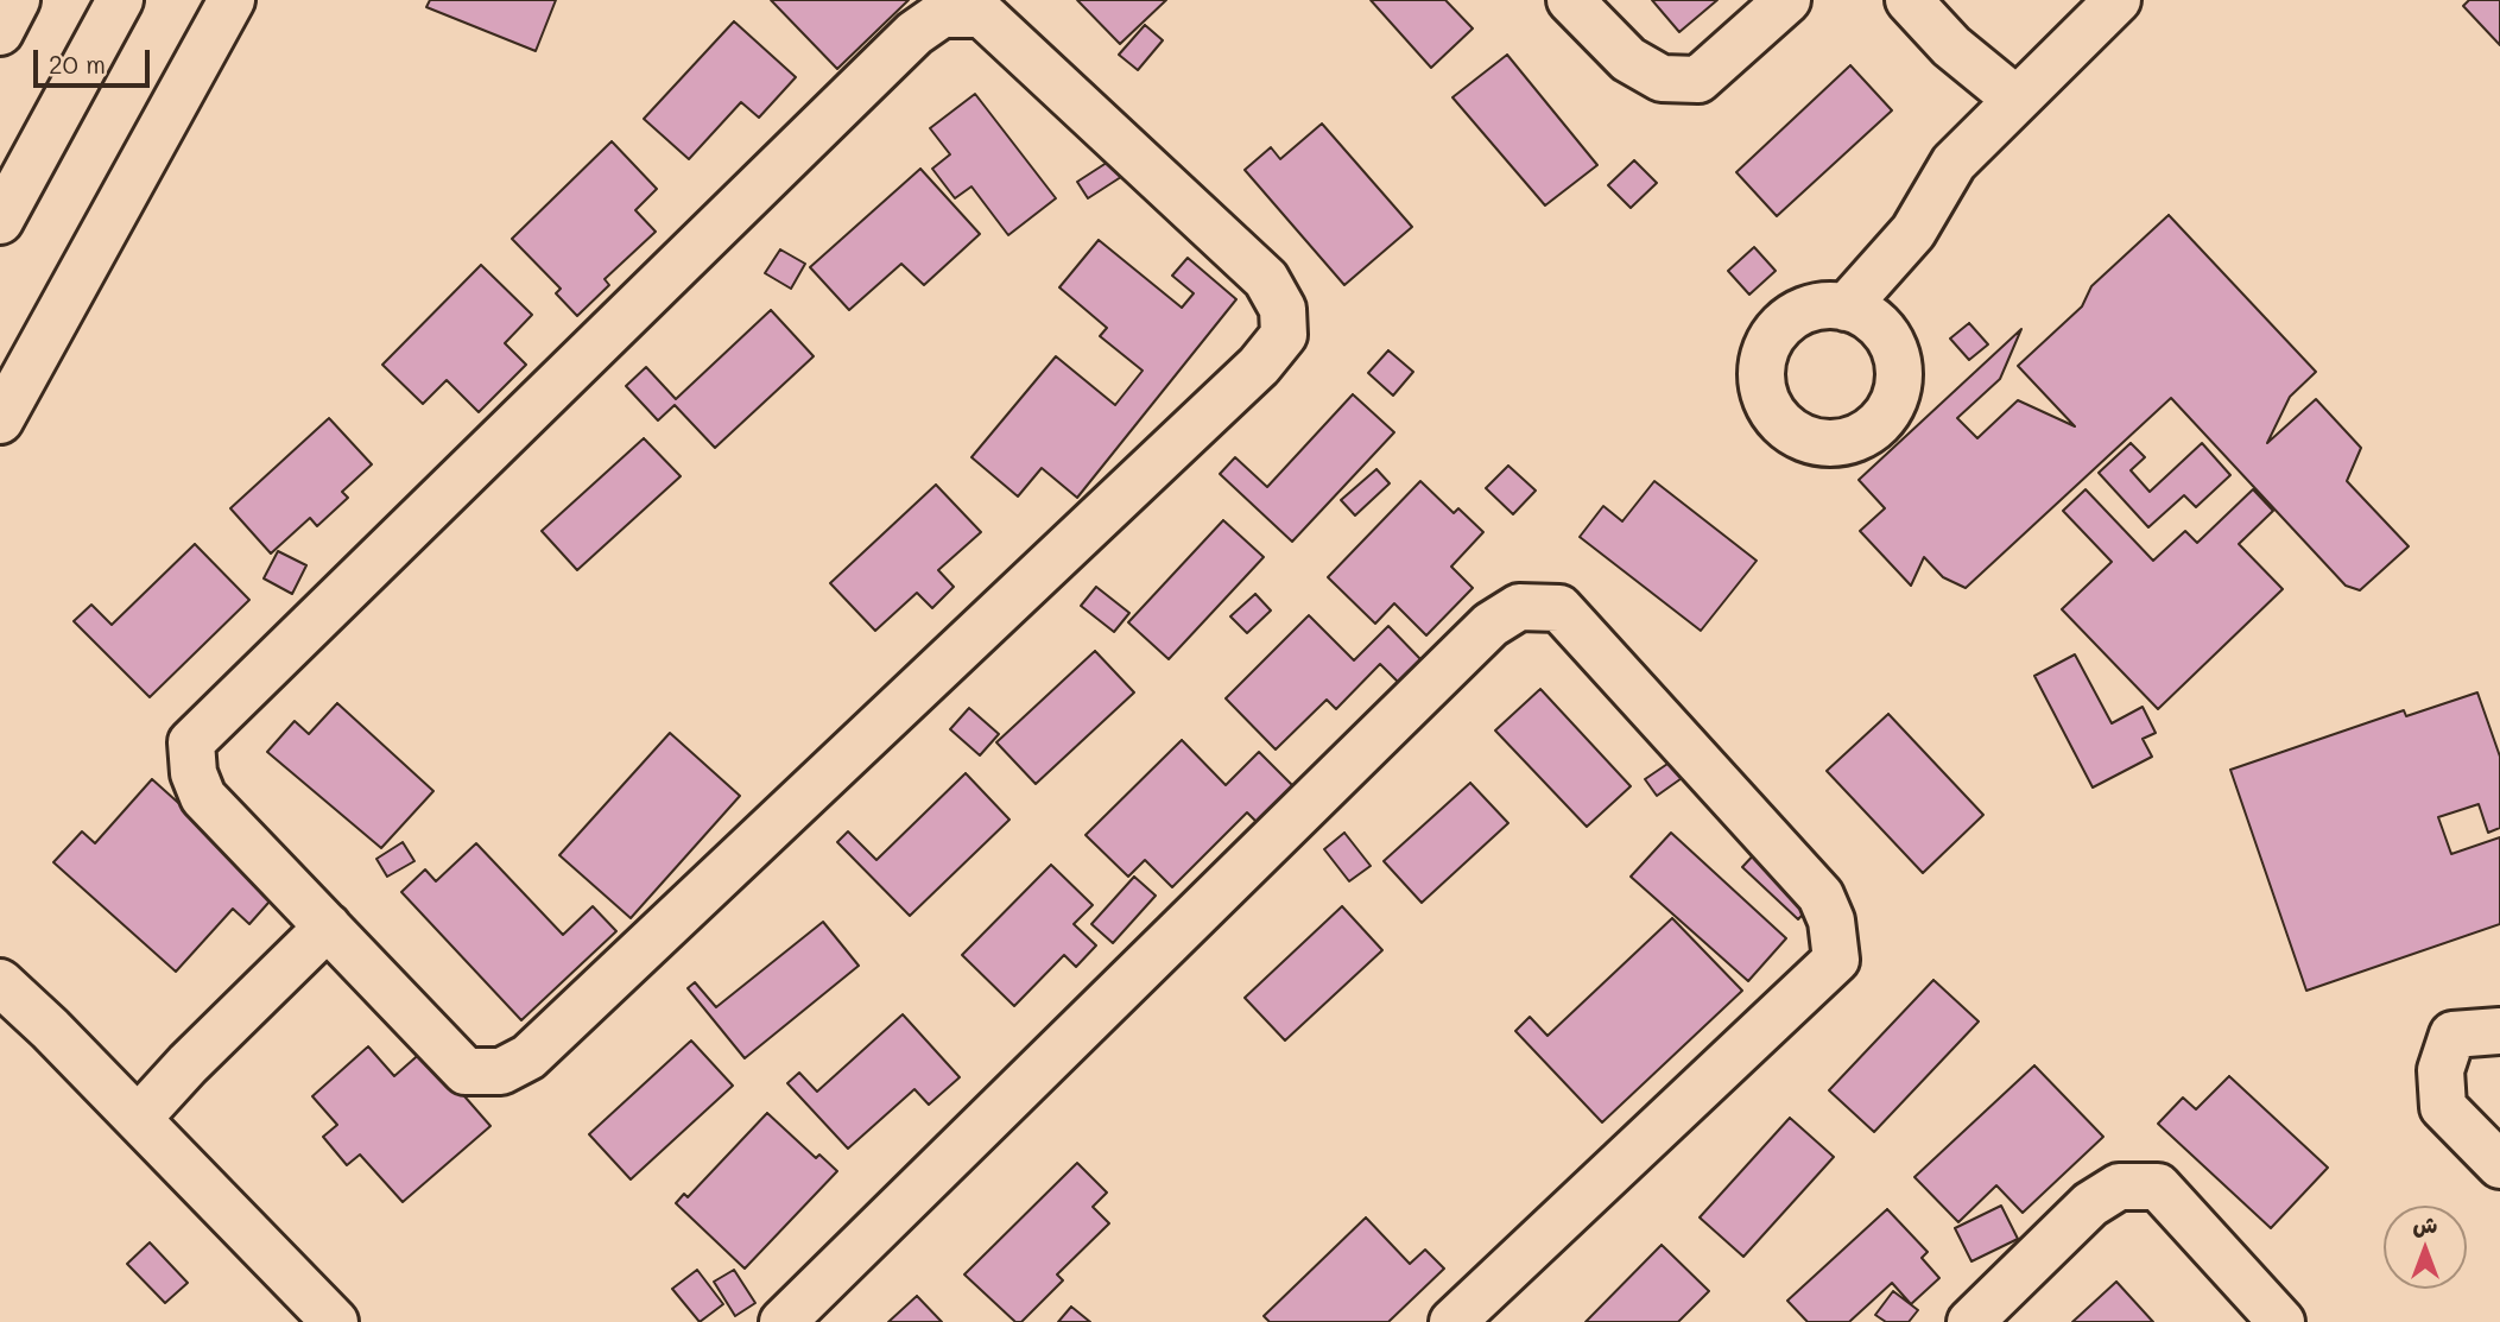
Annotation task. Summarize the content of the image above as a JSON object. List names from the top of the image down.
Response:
{
  "scale_bar": "20 m",
  "north": "top"
}
